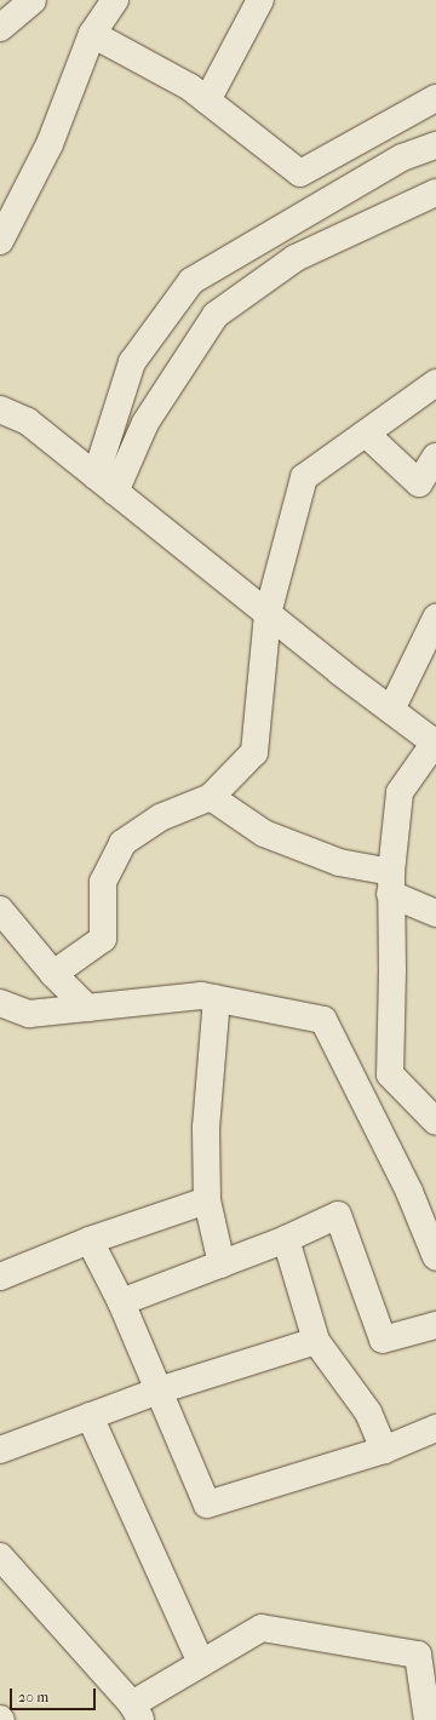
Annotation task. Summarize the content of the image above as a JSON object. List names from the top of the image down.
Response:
{
  "scale_bar": "20 m"
}
